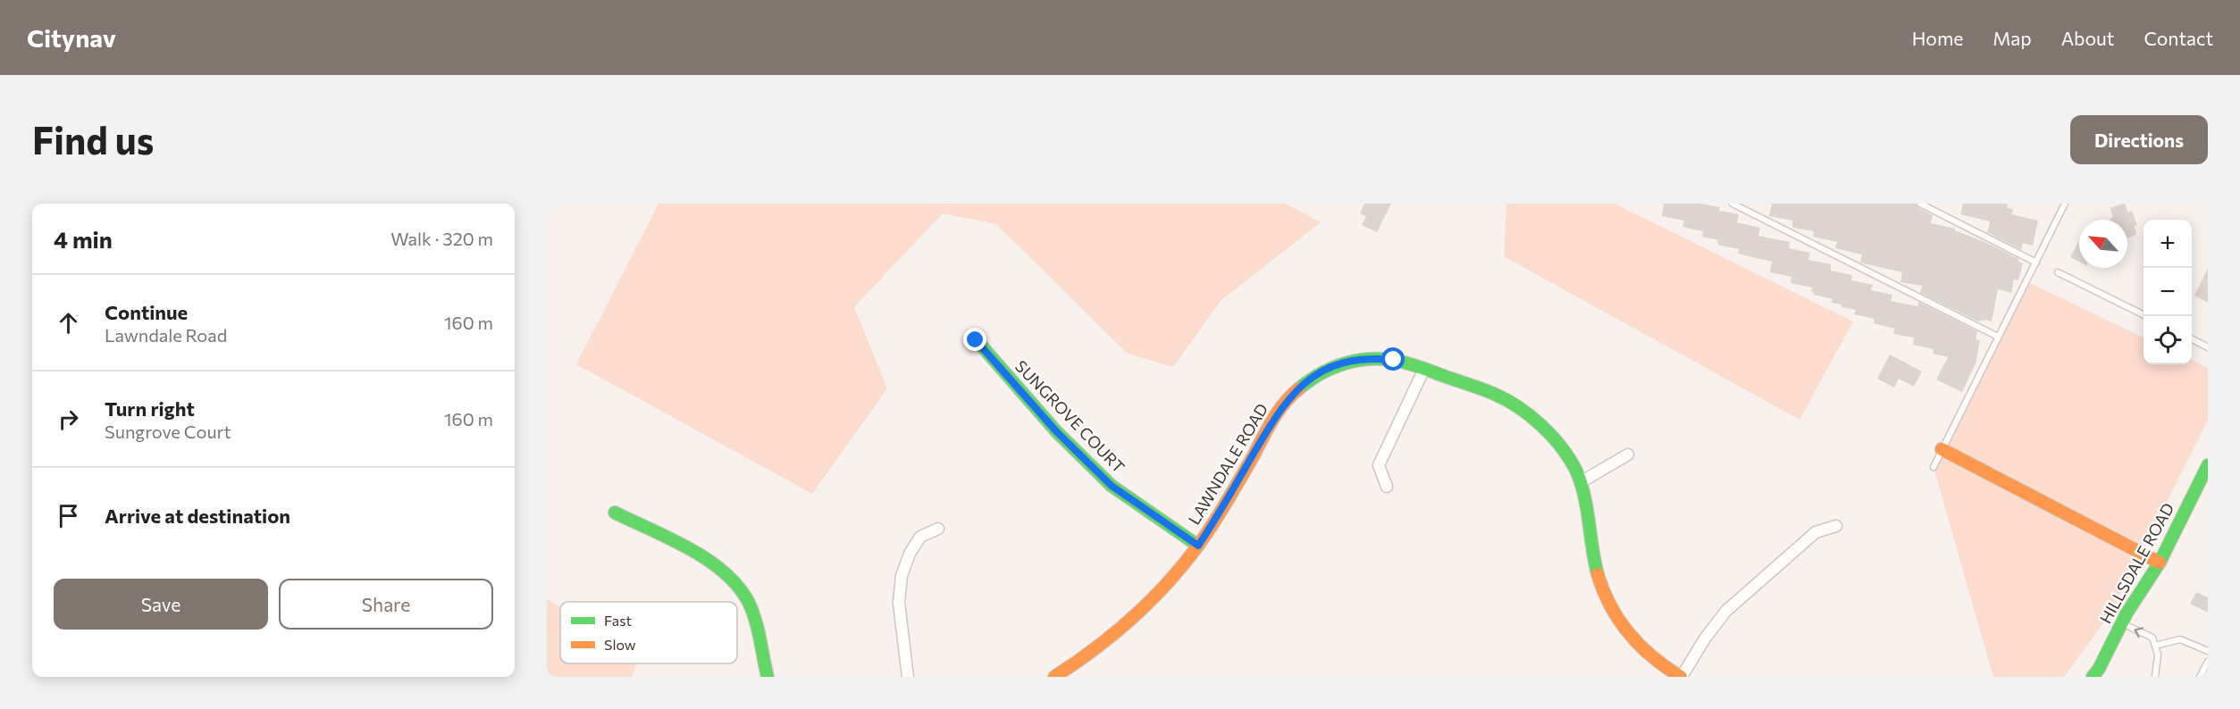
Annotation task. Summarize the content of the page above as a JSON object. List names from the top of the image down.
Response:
{
  "streets": {
    "street": ["SUNGROVE COURT", "LAWNDALE ROAD", "HILLSDALE ROAD"]
  },
  "crossings": [
    ["SUNGROVE COURT", "LAWNDALE ROAD"]
  ],
  "legend": ["Fast", "Slow"],
  "north": "top left",
  "page": {
    "header": "Citynav",
    "nav": [
      "Home",
      "Map",
      "About",
      "Contact"
    ],
    "buttons": [
      "Directions",
      ["Save", "Share"]
    ],
    "title": "Find us",
    "heading": ["4 min", "Walk · 320 m"],
    "map_buttons": ["+", "−"],
    "list": [
      ["Continue", "Lawndale Road", "160 m"],
      ["Turn right", "Sungrove Court", "160 m"],
      "Arrive at destination"
    ]
  }
}
